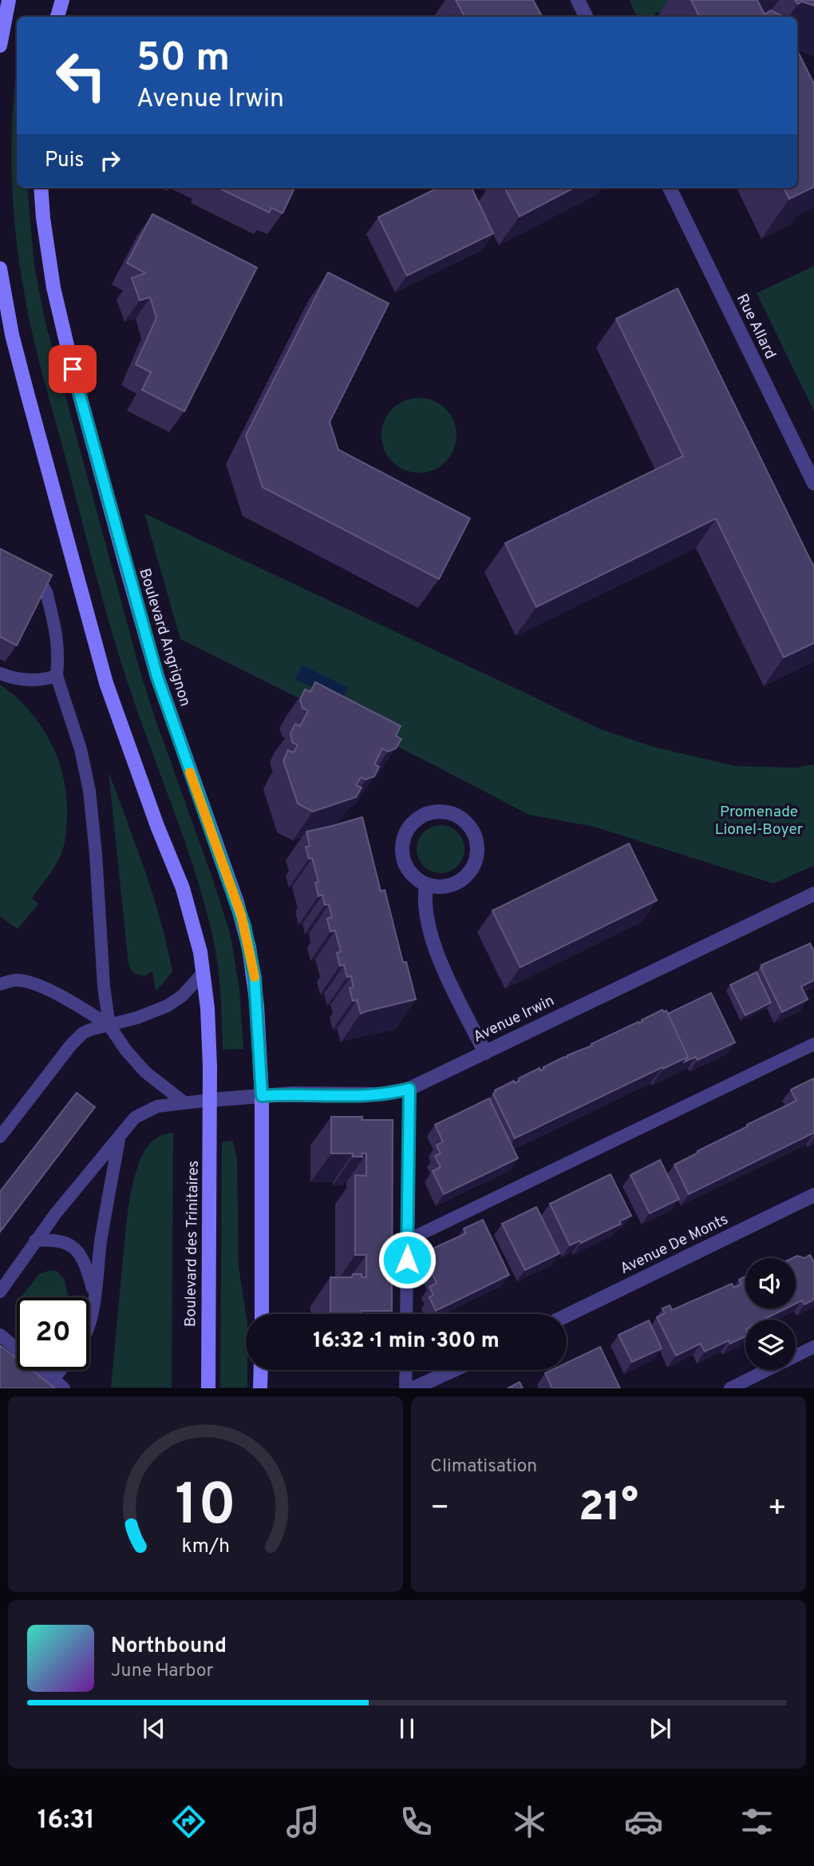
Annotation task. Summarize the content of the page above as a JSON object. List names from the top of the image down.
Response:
{
  "streets": {
    "main road": ["Boulevard Angrignon", "Boulevard des Trinitaires"],
    "street": ["Rue Allard", "Avenue Irwin", "Avenue De Monts"]
  },
  "crossings": [
    ["Boulevard Angrignon", "Avenue Irwin"],
    ["Avenue Irwin", "Boulevard des Trinitaires"]
  ],
  "parks": ["Promenade Lionel-Boyer"],
  "page": {
    "turn": ["50 m", "Avenue Irwin"],
    "then": "Puis",
    "limit": "20",
    "trip": "16:32 · 1 min · 300 m",
    "tile": "Climatisation",
    "heat": ["−", "21°", "+"],
    "song": ["Northbound", "June Harbor"],
    "tabs": "16:31",
    "gauge": ["10", "km/h"]
  }
}
